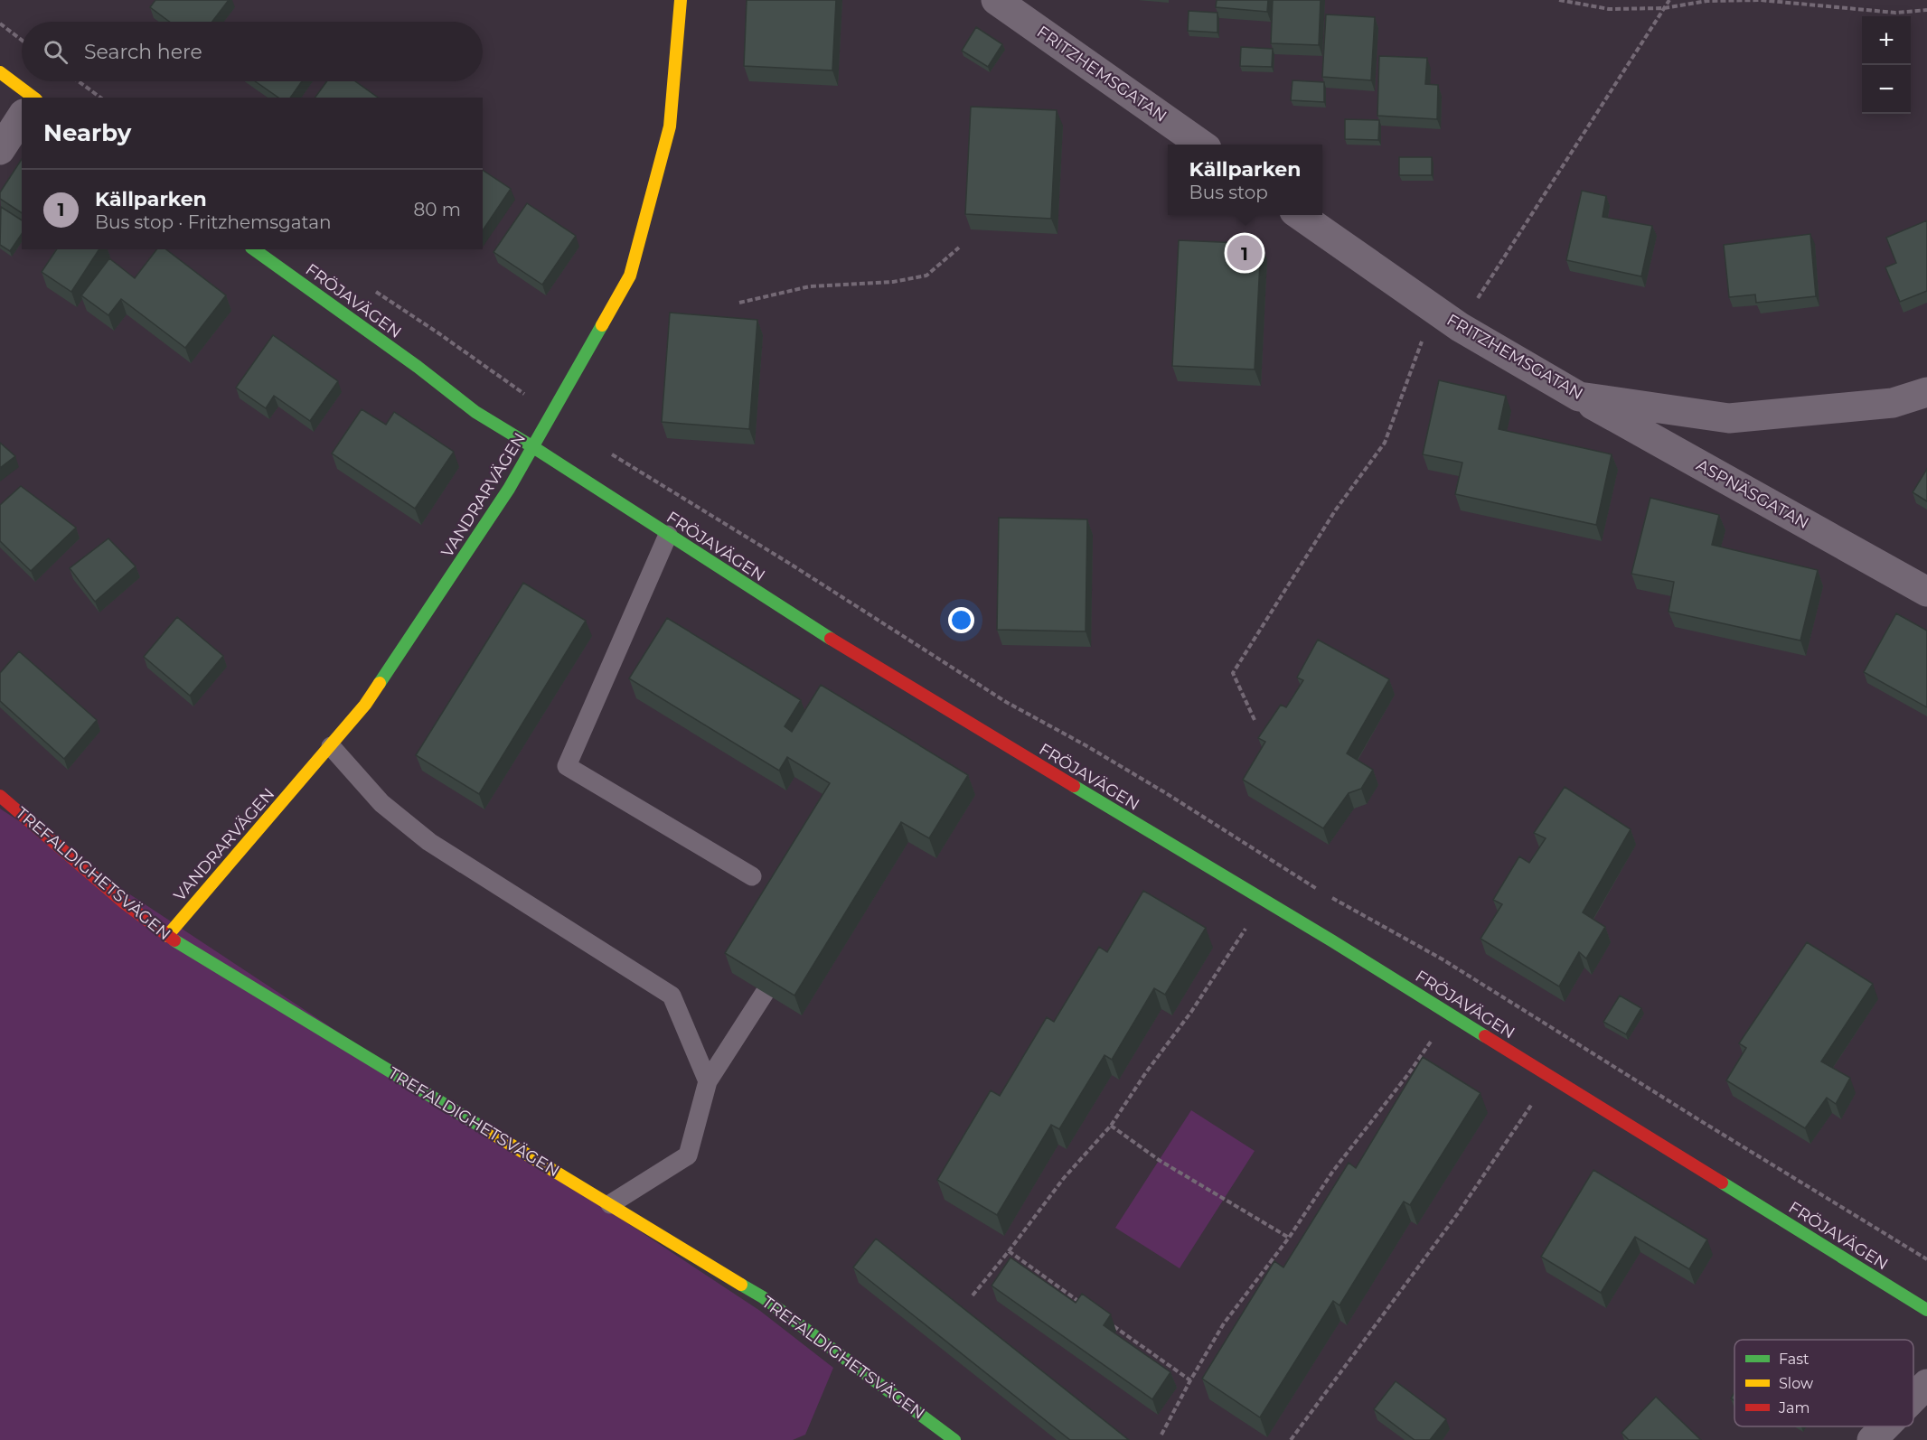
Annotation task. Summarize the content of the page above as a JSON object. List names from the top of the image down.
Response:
{
  "streets": {
    "street": [
      "FRITZHEMSGATAN",
      "FRÖJAVÄGEN",
      "ASPNÄSGATAN",
      "VANDRARVÄGEN",
      "TREFALDIGHETSVÄGEN"
    ]
  },
  "crossings": [
    ["FRITZHEMSGATAN", "ASPNÄSGATAN"],
    ["FRÖJAVÄGEN", "VANDRARVÄGEN"],
    ["VANDRARVÄGEN", "TREFALDIGHETSVÄGEN"]
  ],
  "legend": ["Fast", "Slow", "Jam"],
  "page": {
    "map_buttons": ["+", "−"],
    "search": "Search here",
    "heading": "Nearby",
    "popup": ["Källparken", "Bus stop"],
    "list": [
      {
        "mark": "1",
        "name": "Källparken",
        "note": "Bus stop · Fritzhemsgatan",
        "value": "80 m"
      }
    ],
    "pins": "1"
  }
}
